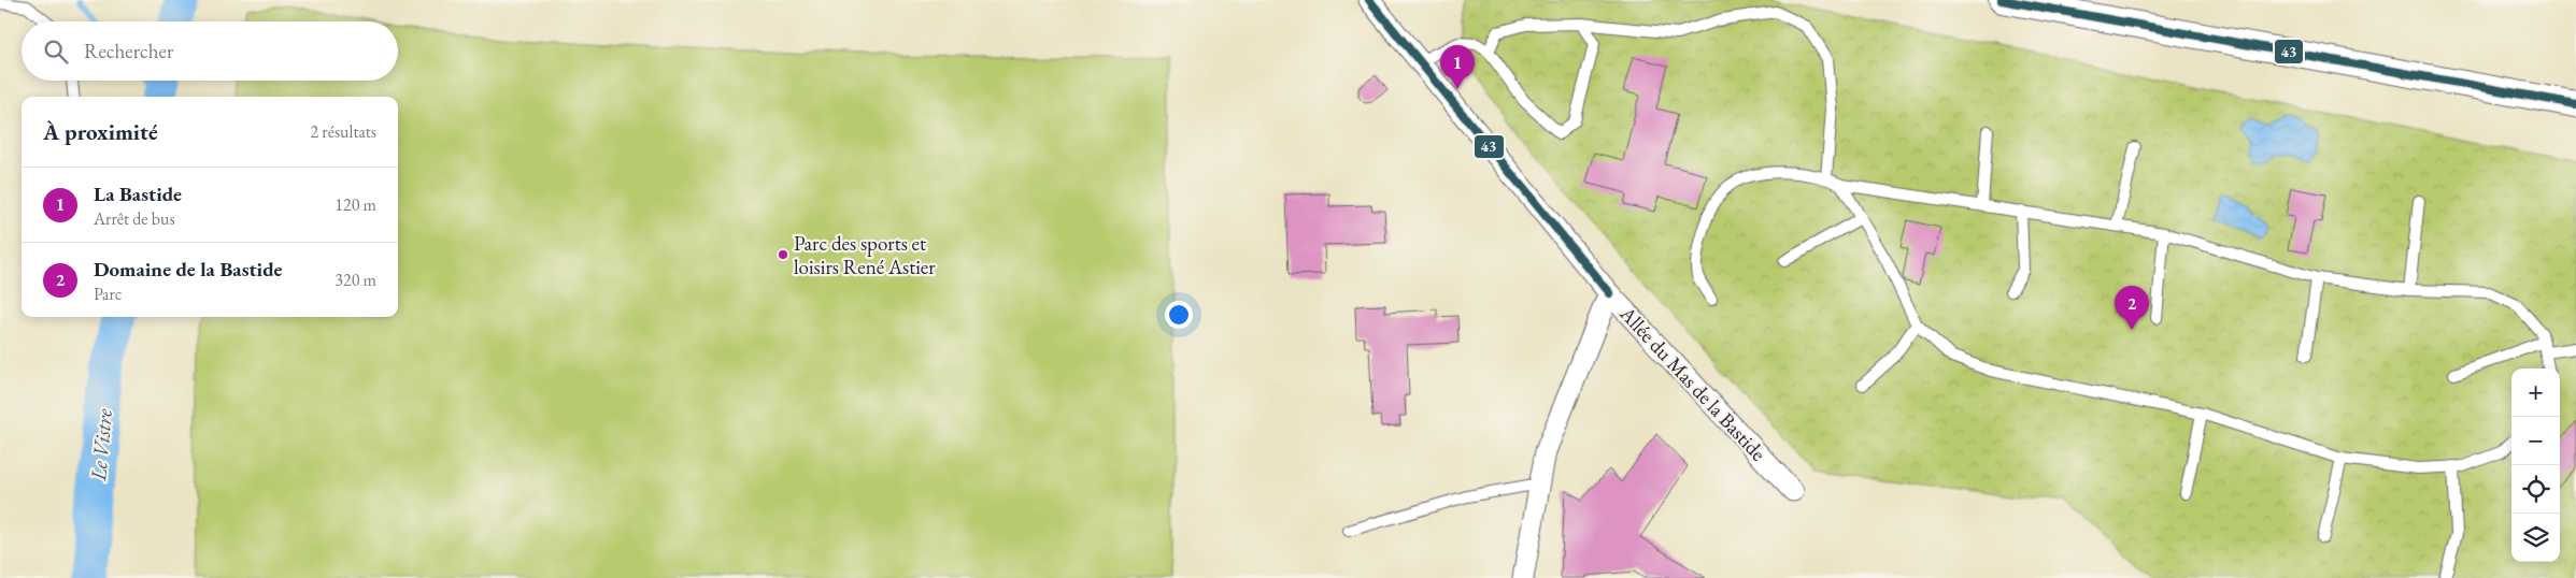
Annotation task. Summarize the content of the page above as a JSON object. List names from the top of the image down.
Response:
{
  "streets": {
    "street": ["Allée du Mas de la Bastide"]
  },
  "water": ["Le Vistre"],
  "places": ["Parc des sports et loisirs René Astier"],
  "lines": ["transit line 43"],
  "page": {
    "search": "Rechercher",
    "pins": ["1", "2"],
    "heading": ["À proximité", "2 résultats"],
    "list": [
      {
        "mark": "1",
        "name": "La Bastide",
        "note": "Arrêt de bus",
        "value": "120 m"
      },
      {
        "mark": "2",
        "name": "Domaine de la Bastide",
        "note": "Parc",
        "value": "320 m"
      }
    ],
    "map_buttons": ["+", "−"]
  }
}
